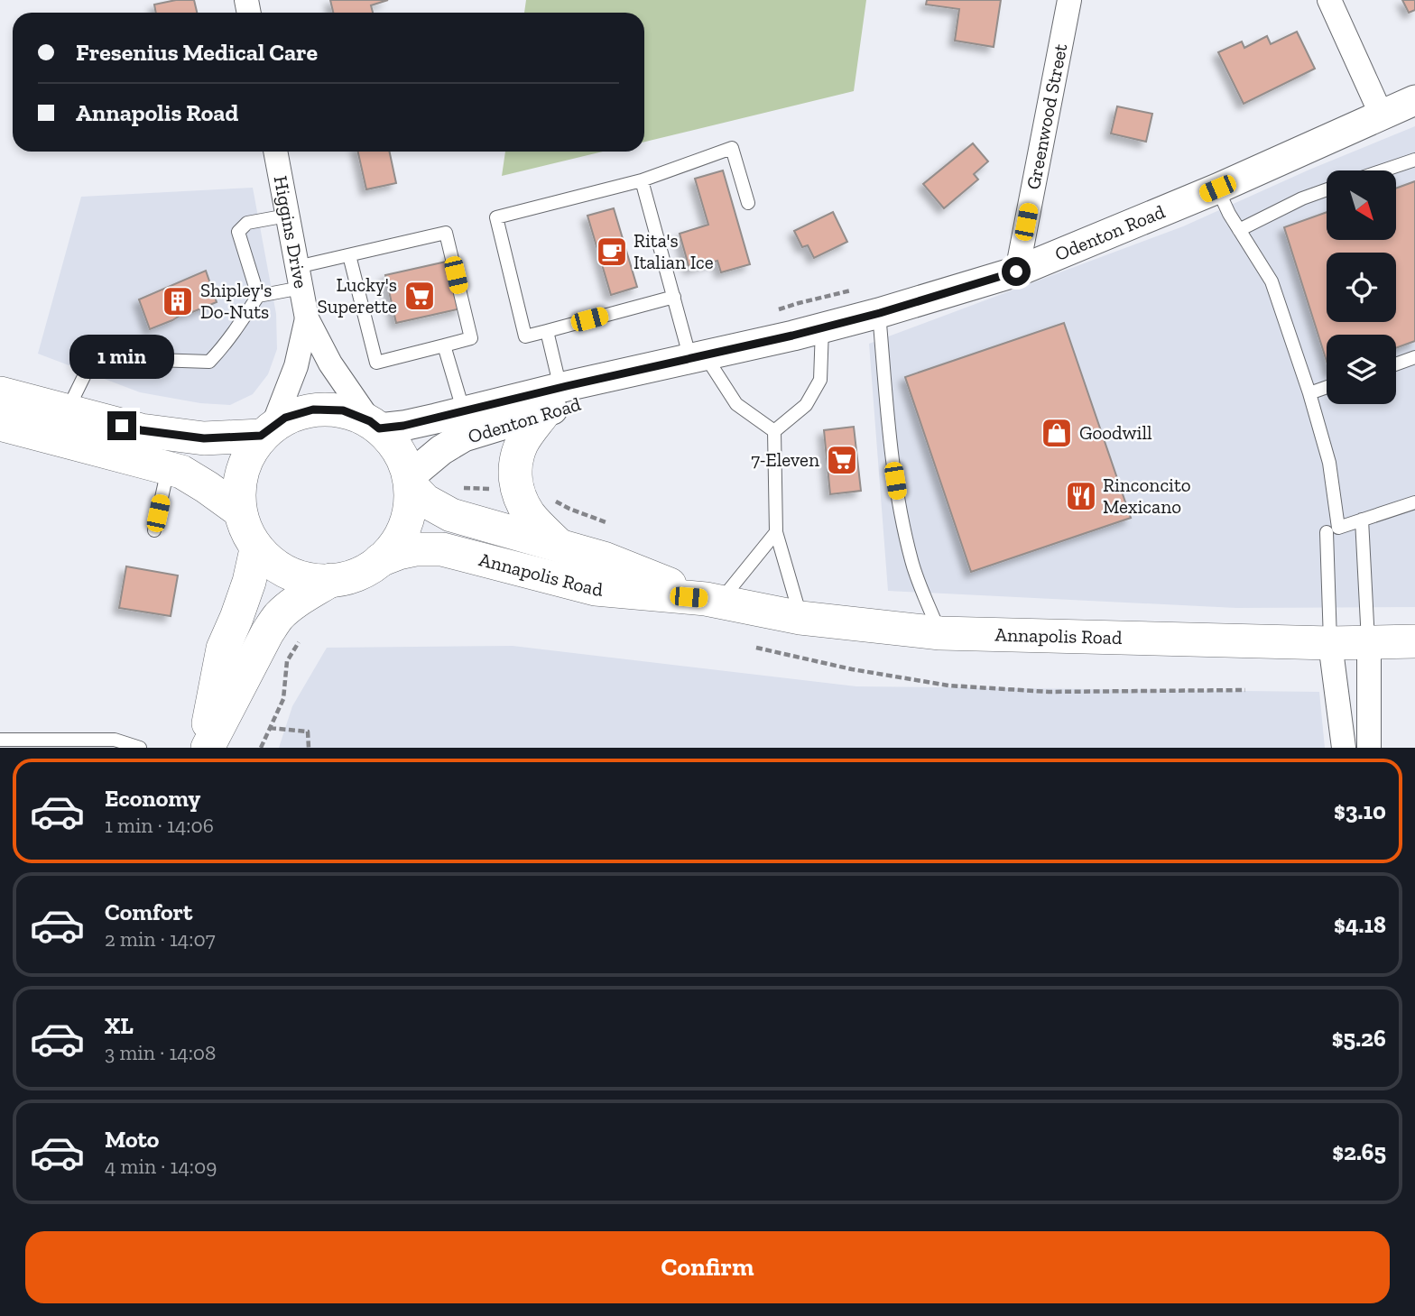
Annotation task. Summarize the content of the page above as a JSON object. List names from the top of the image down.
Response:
{
  "streets": {
    "main road": ["Annapolis Road"],
    "street": ["Greenwood Street", "Higgins Drive", "Odenton Road"]
  },
  "crossings": [
    ["Greenwood Street", "Odenton Road"],
    ["Higgins Drive", "Odenton Road"],
    ["Higgins Drive", "Annapolis Road"],
    ["Odenton Road", "Annapolis Road"]
  ],
  "places": {
    "cafe": ["Rita's Italian Ice"],
    "supermarket": ["Lucky's Superette", "7-Eleven"],
    "building": ["Shipley's Do-Nuts"],
    "shop": ["Goodwill"],
    "restaurant": ["Rinconcito Mexicano"]
  },
  "north": "bottom right",
  "page": {
    "banner": ["Fresenius Medical Care", "Annapolis Road"],
    "bubble": "1 min",
    "list": [
      {
        "name": "Economy",
        "note": "1 min · 14:06",
        "value": "$3.10"
      },
      {
        "name": "Comfort",
        "note": "2 min · 14:07",
        "value": "$4.18"
      },
      {
        "name": "XL",
        "note": "3 min · 14:08",
        "value": "$5.26"
      },
      {
        "name": "Moto",
        "note": "4 min · 14:09",
        "value": "$2.65"
      }
    ],
    "buttons": "Confirm"
  }
}
